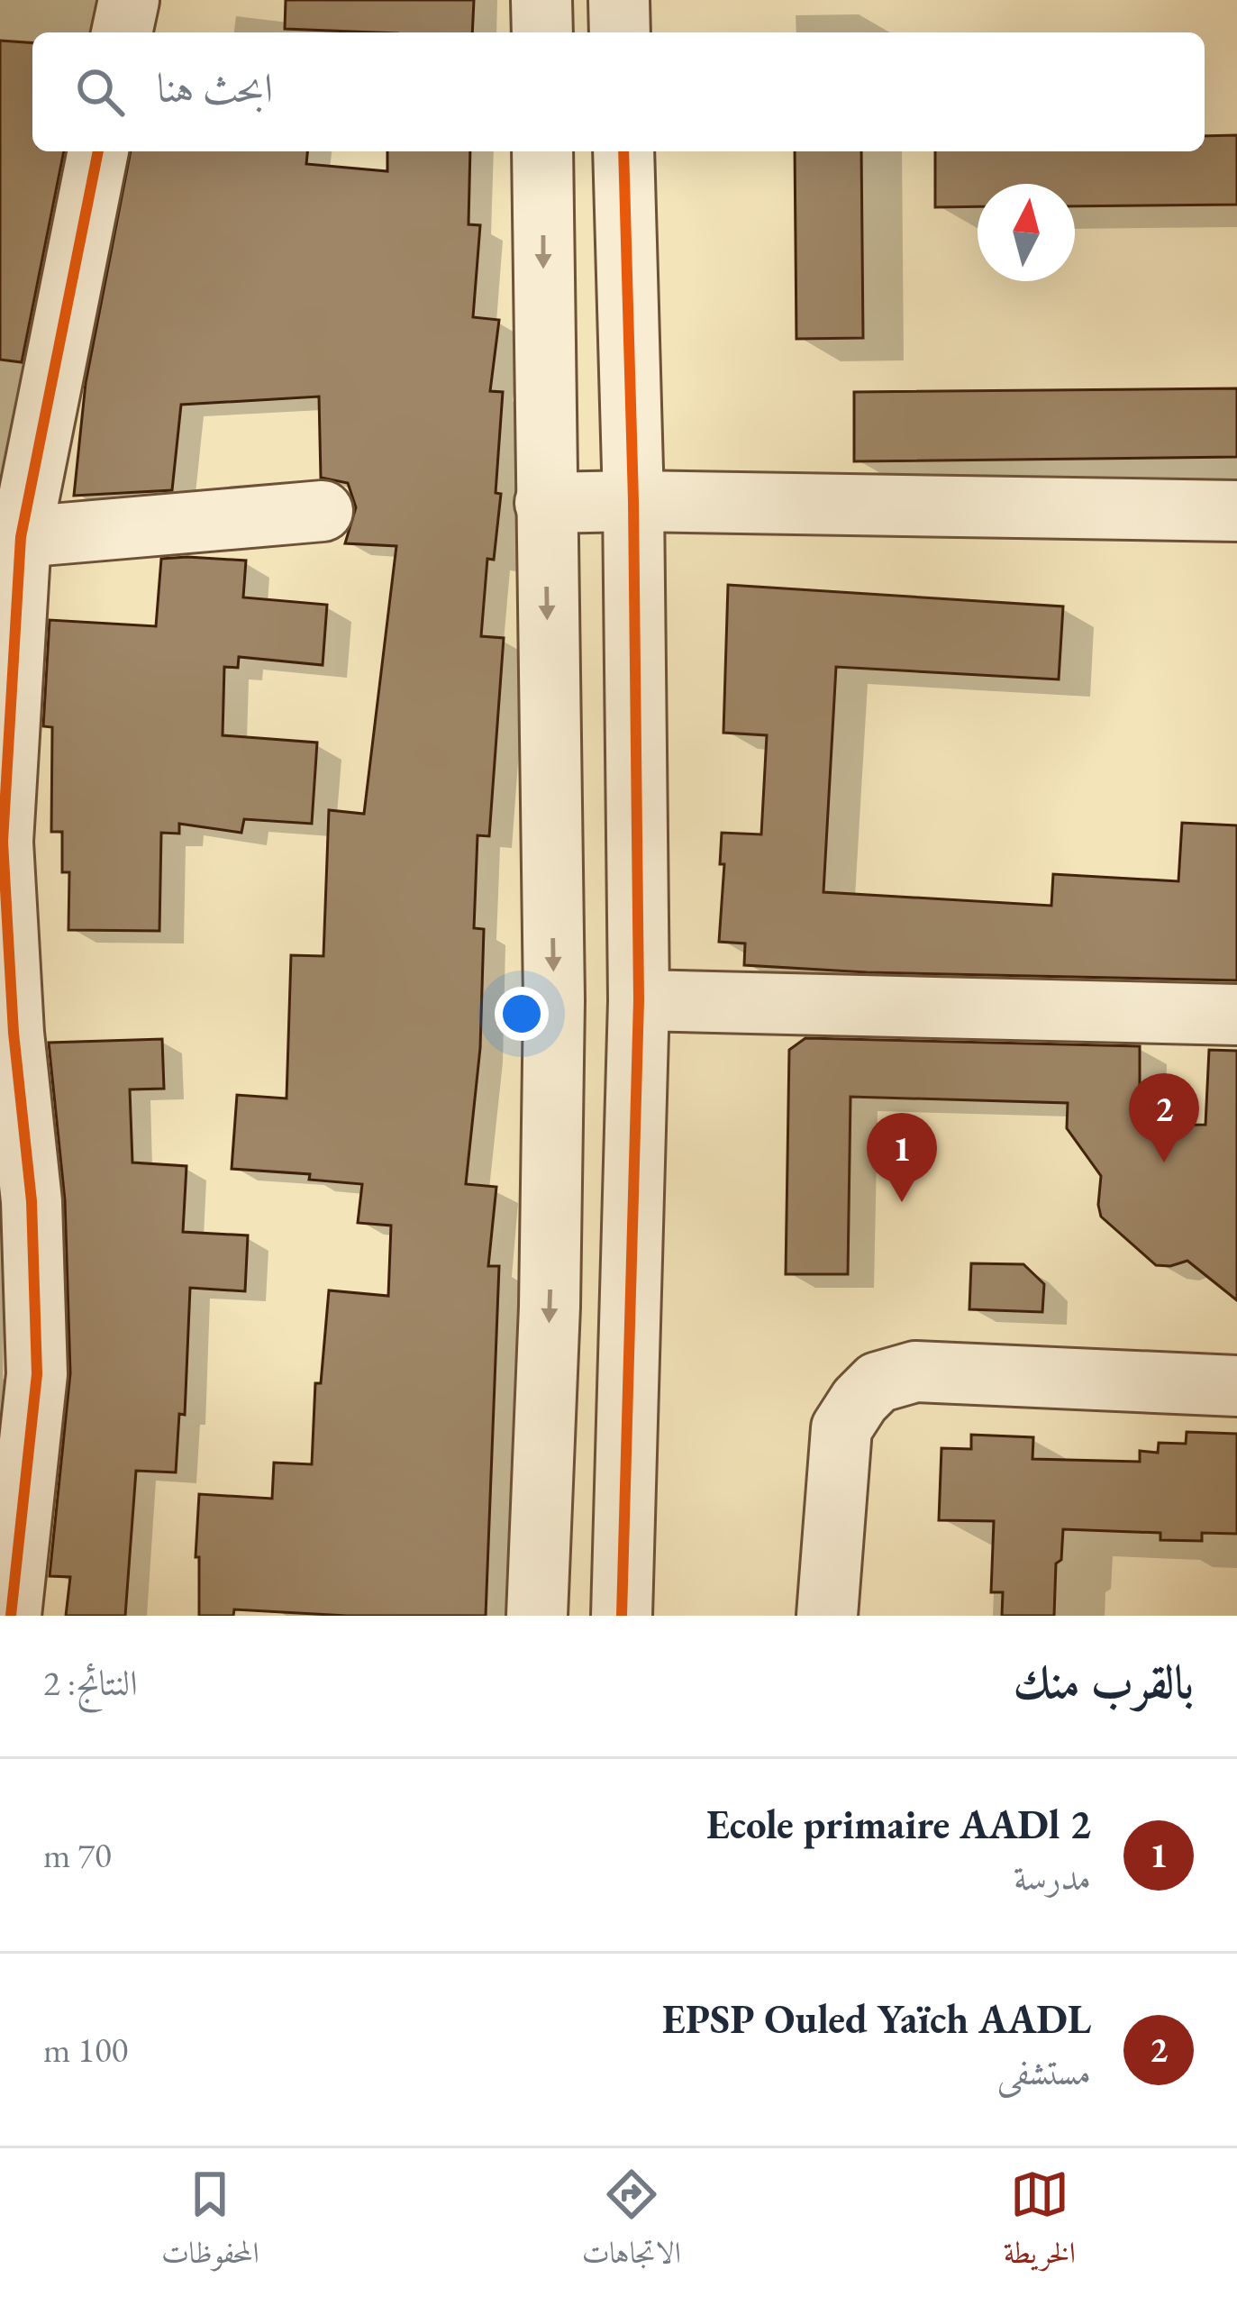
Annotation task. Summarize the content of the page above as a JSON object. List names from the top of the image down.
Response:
{
  "north": "top",
  "page": {
    "search": "ابحث هنا",
    "pins": ["2", "1"],
    "heading": ["بالقرب منك", "النتائج: 2"],
    "list": [
      {
        "mark": "1",
        "name": "Ecole primaire AADl 2",
        "note": "مدرسة",
        "value": "70 m"
      },
      {
        "mark": "2",
        "name": "EPSP Ouled Yaïch AADL",
        "note": "مستشفى",
        "value": "100 m"
      }
    ],
    "nav": ["الخريطة", "الاتجاهات", "المحفوظات"]
  }
}
